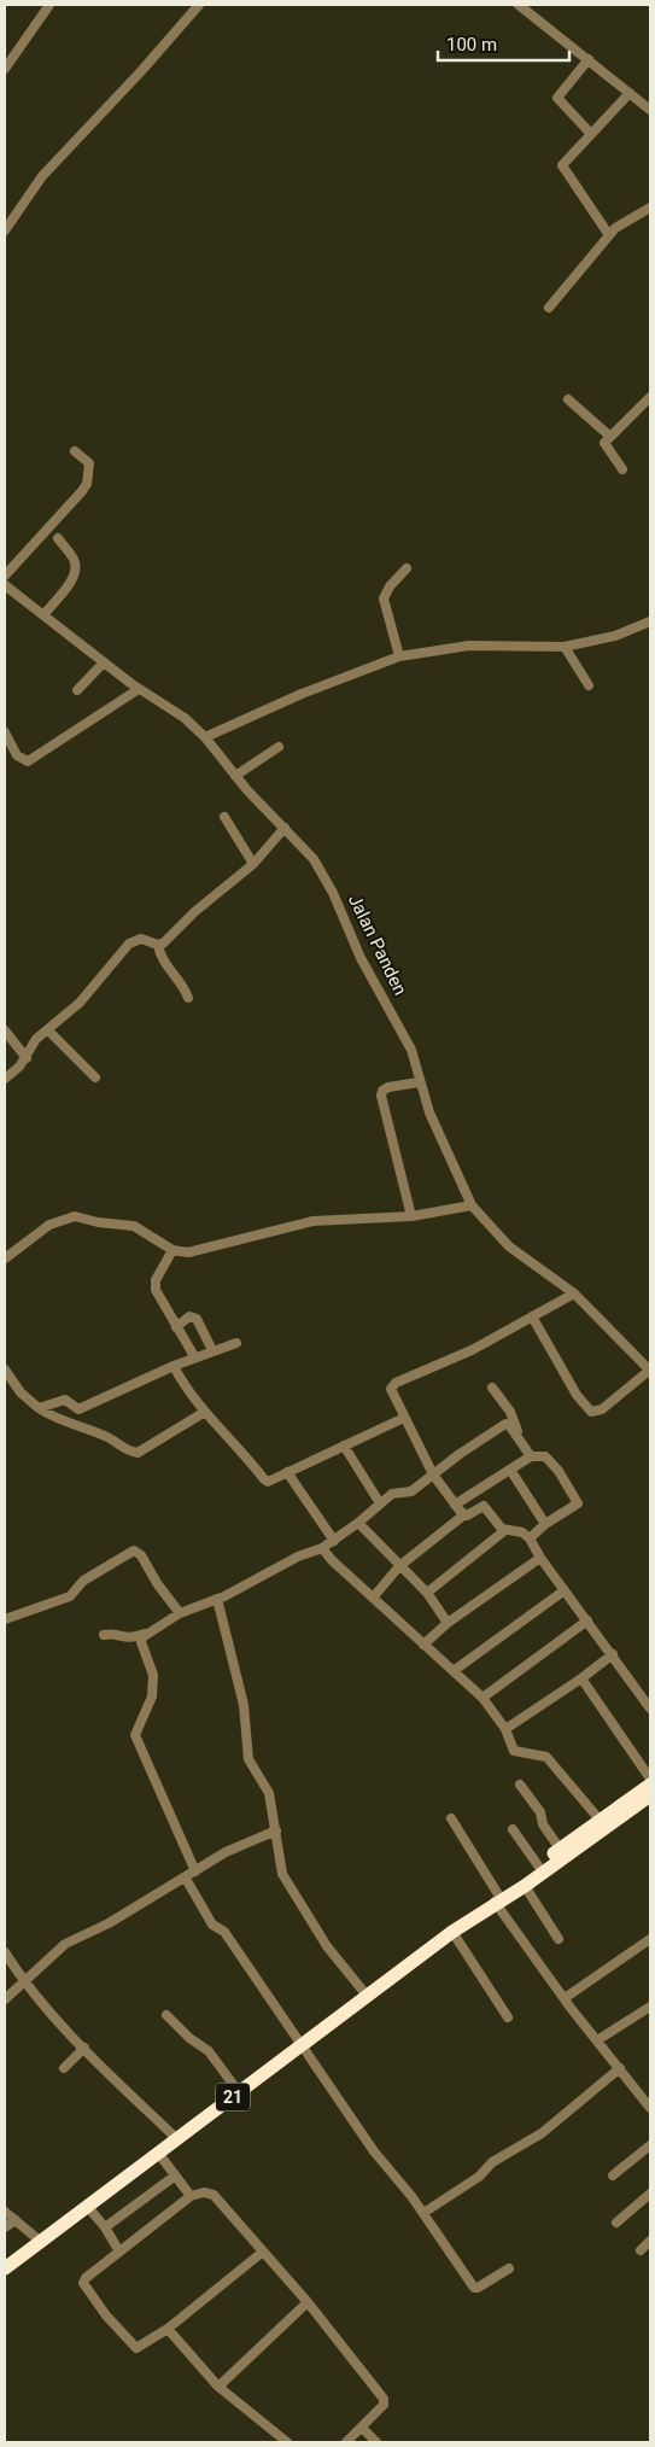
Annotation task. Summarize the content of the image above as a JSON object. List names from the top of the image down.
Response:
{
  "streets": {
    "highway": ["21"],
    "street": ["Jalan Panden"]
  },
  "scale_bar": "100 m"
}
